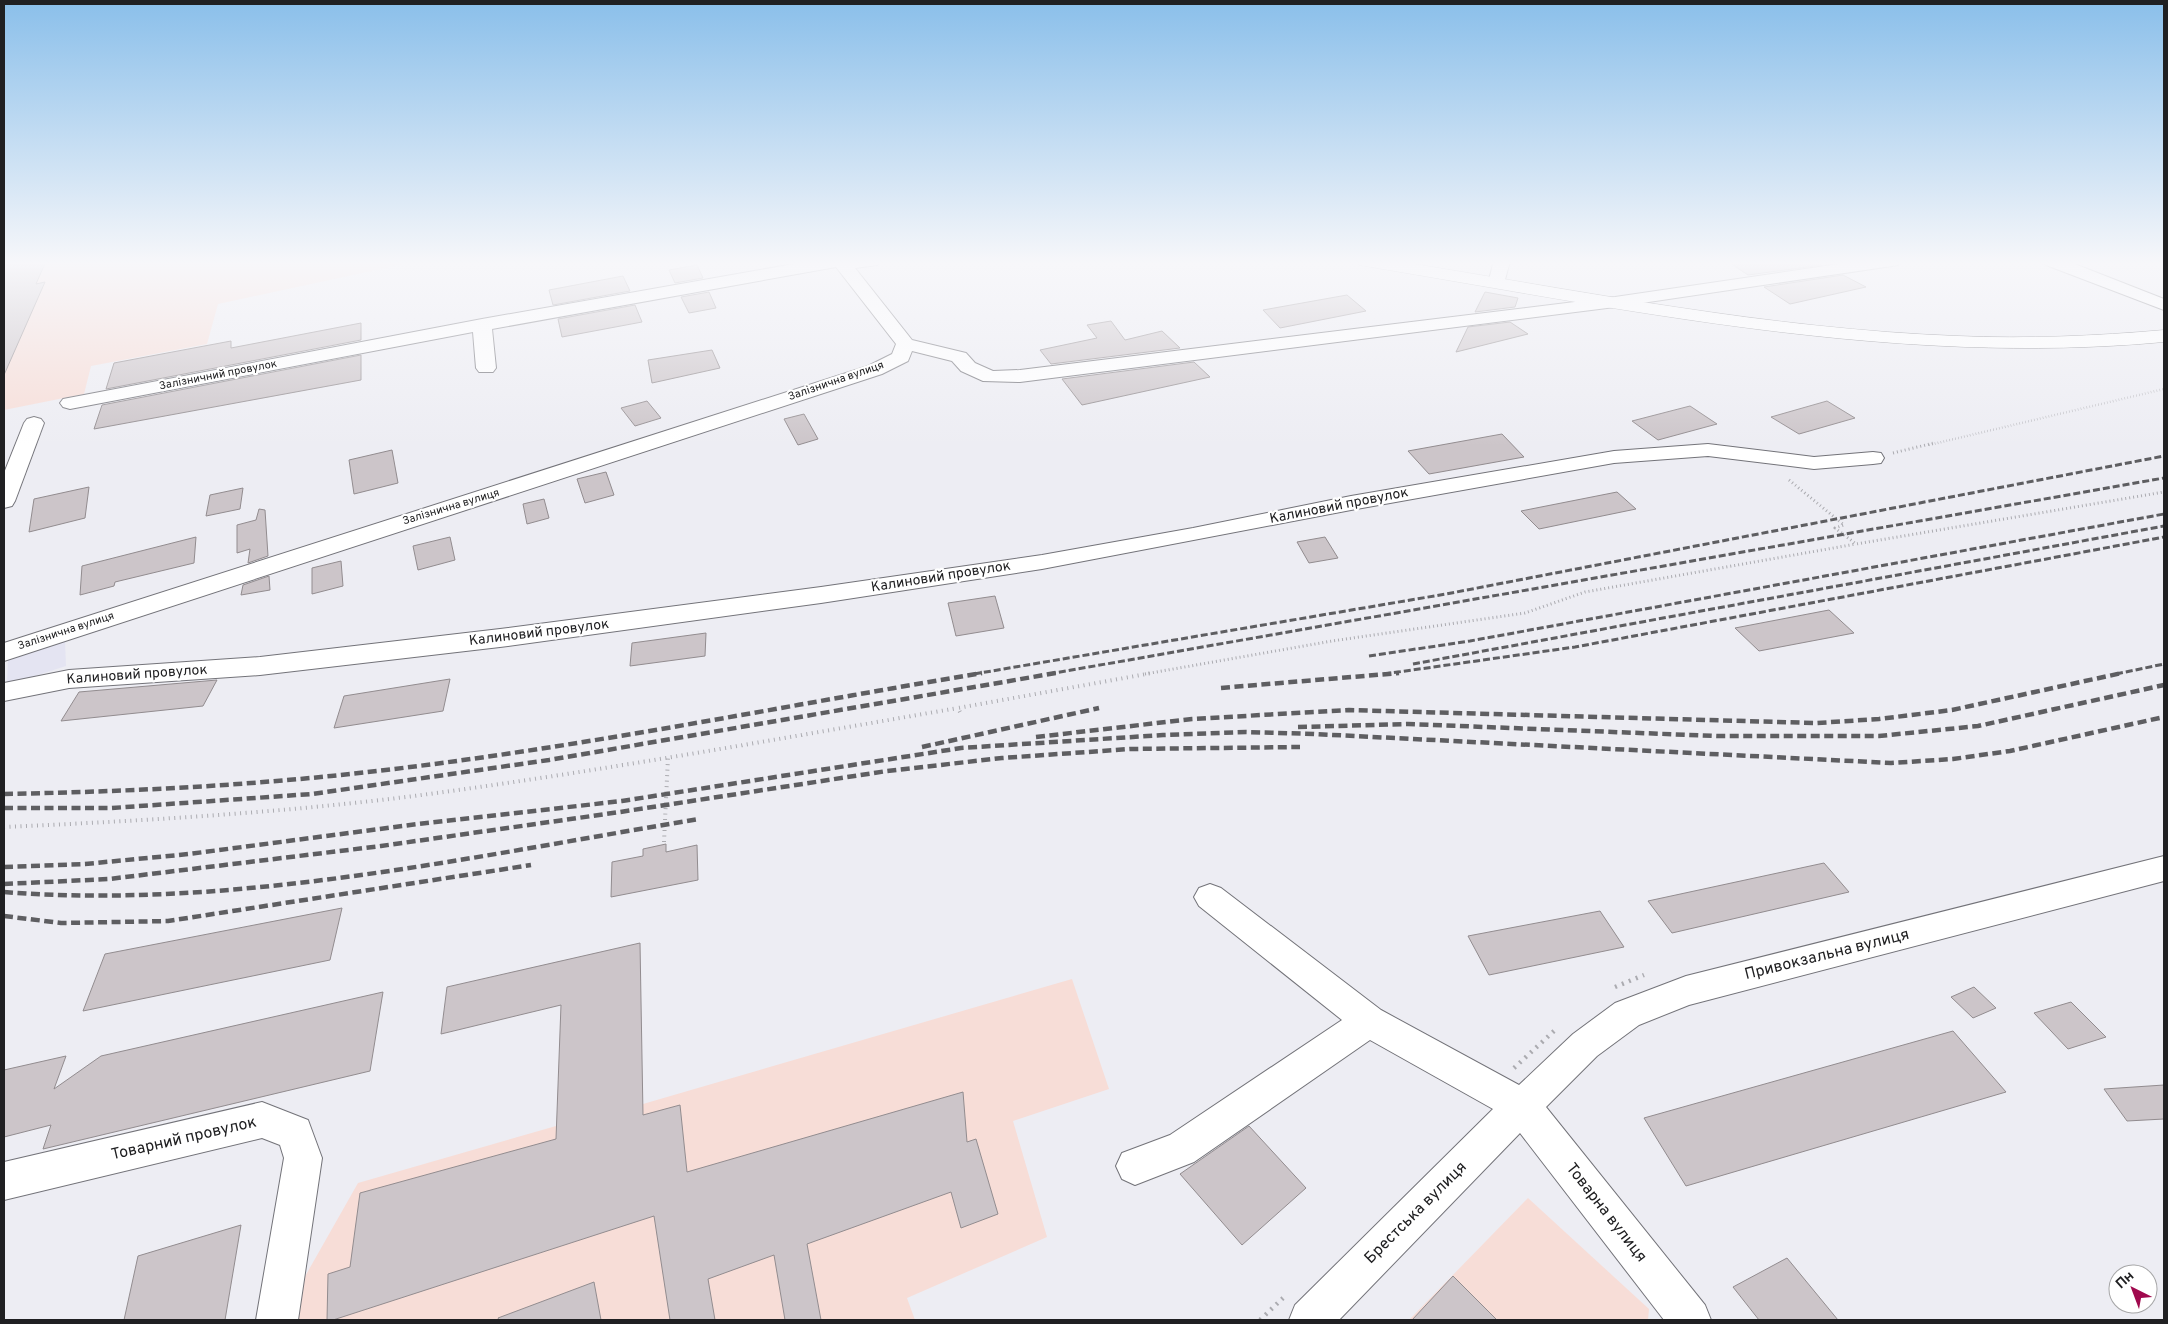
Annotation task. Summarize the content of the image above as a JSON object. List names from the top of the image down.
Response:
{
  "streets": {
    "street": [
      "Залізничний провулок",
      "Залізнична вулиця",
      "Калиновий провулок",
      "Привокзальна вулиця",
      "Товарний провулок",
      "Брестська вулиця",
      "Товарна вулиця"
    ]
  },
  "crossings": [
    ["Привокзальна вулиця", "Брестська вулиця"],
    ["Привокзальна вулиця", "Товарна вулиця"],
    ["Брестська вулиця", "Товарна вулиця"]
  ],
  "north": "top left"
}
